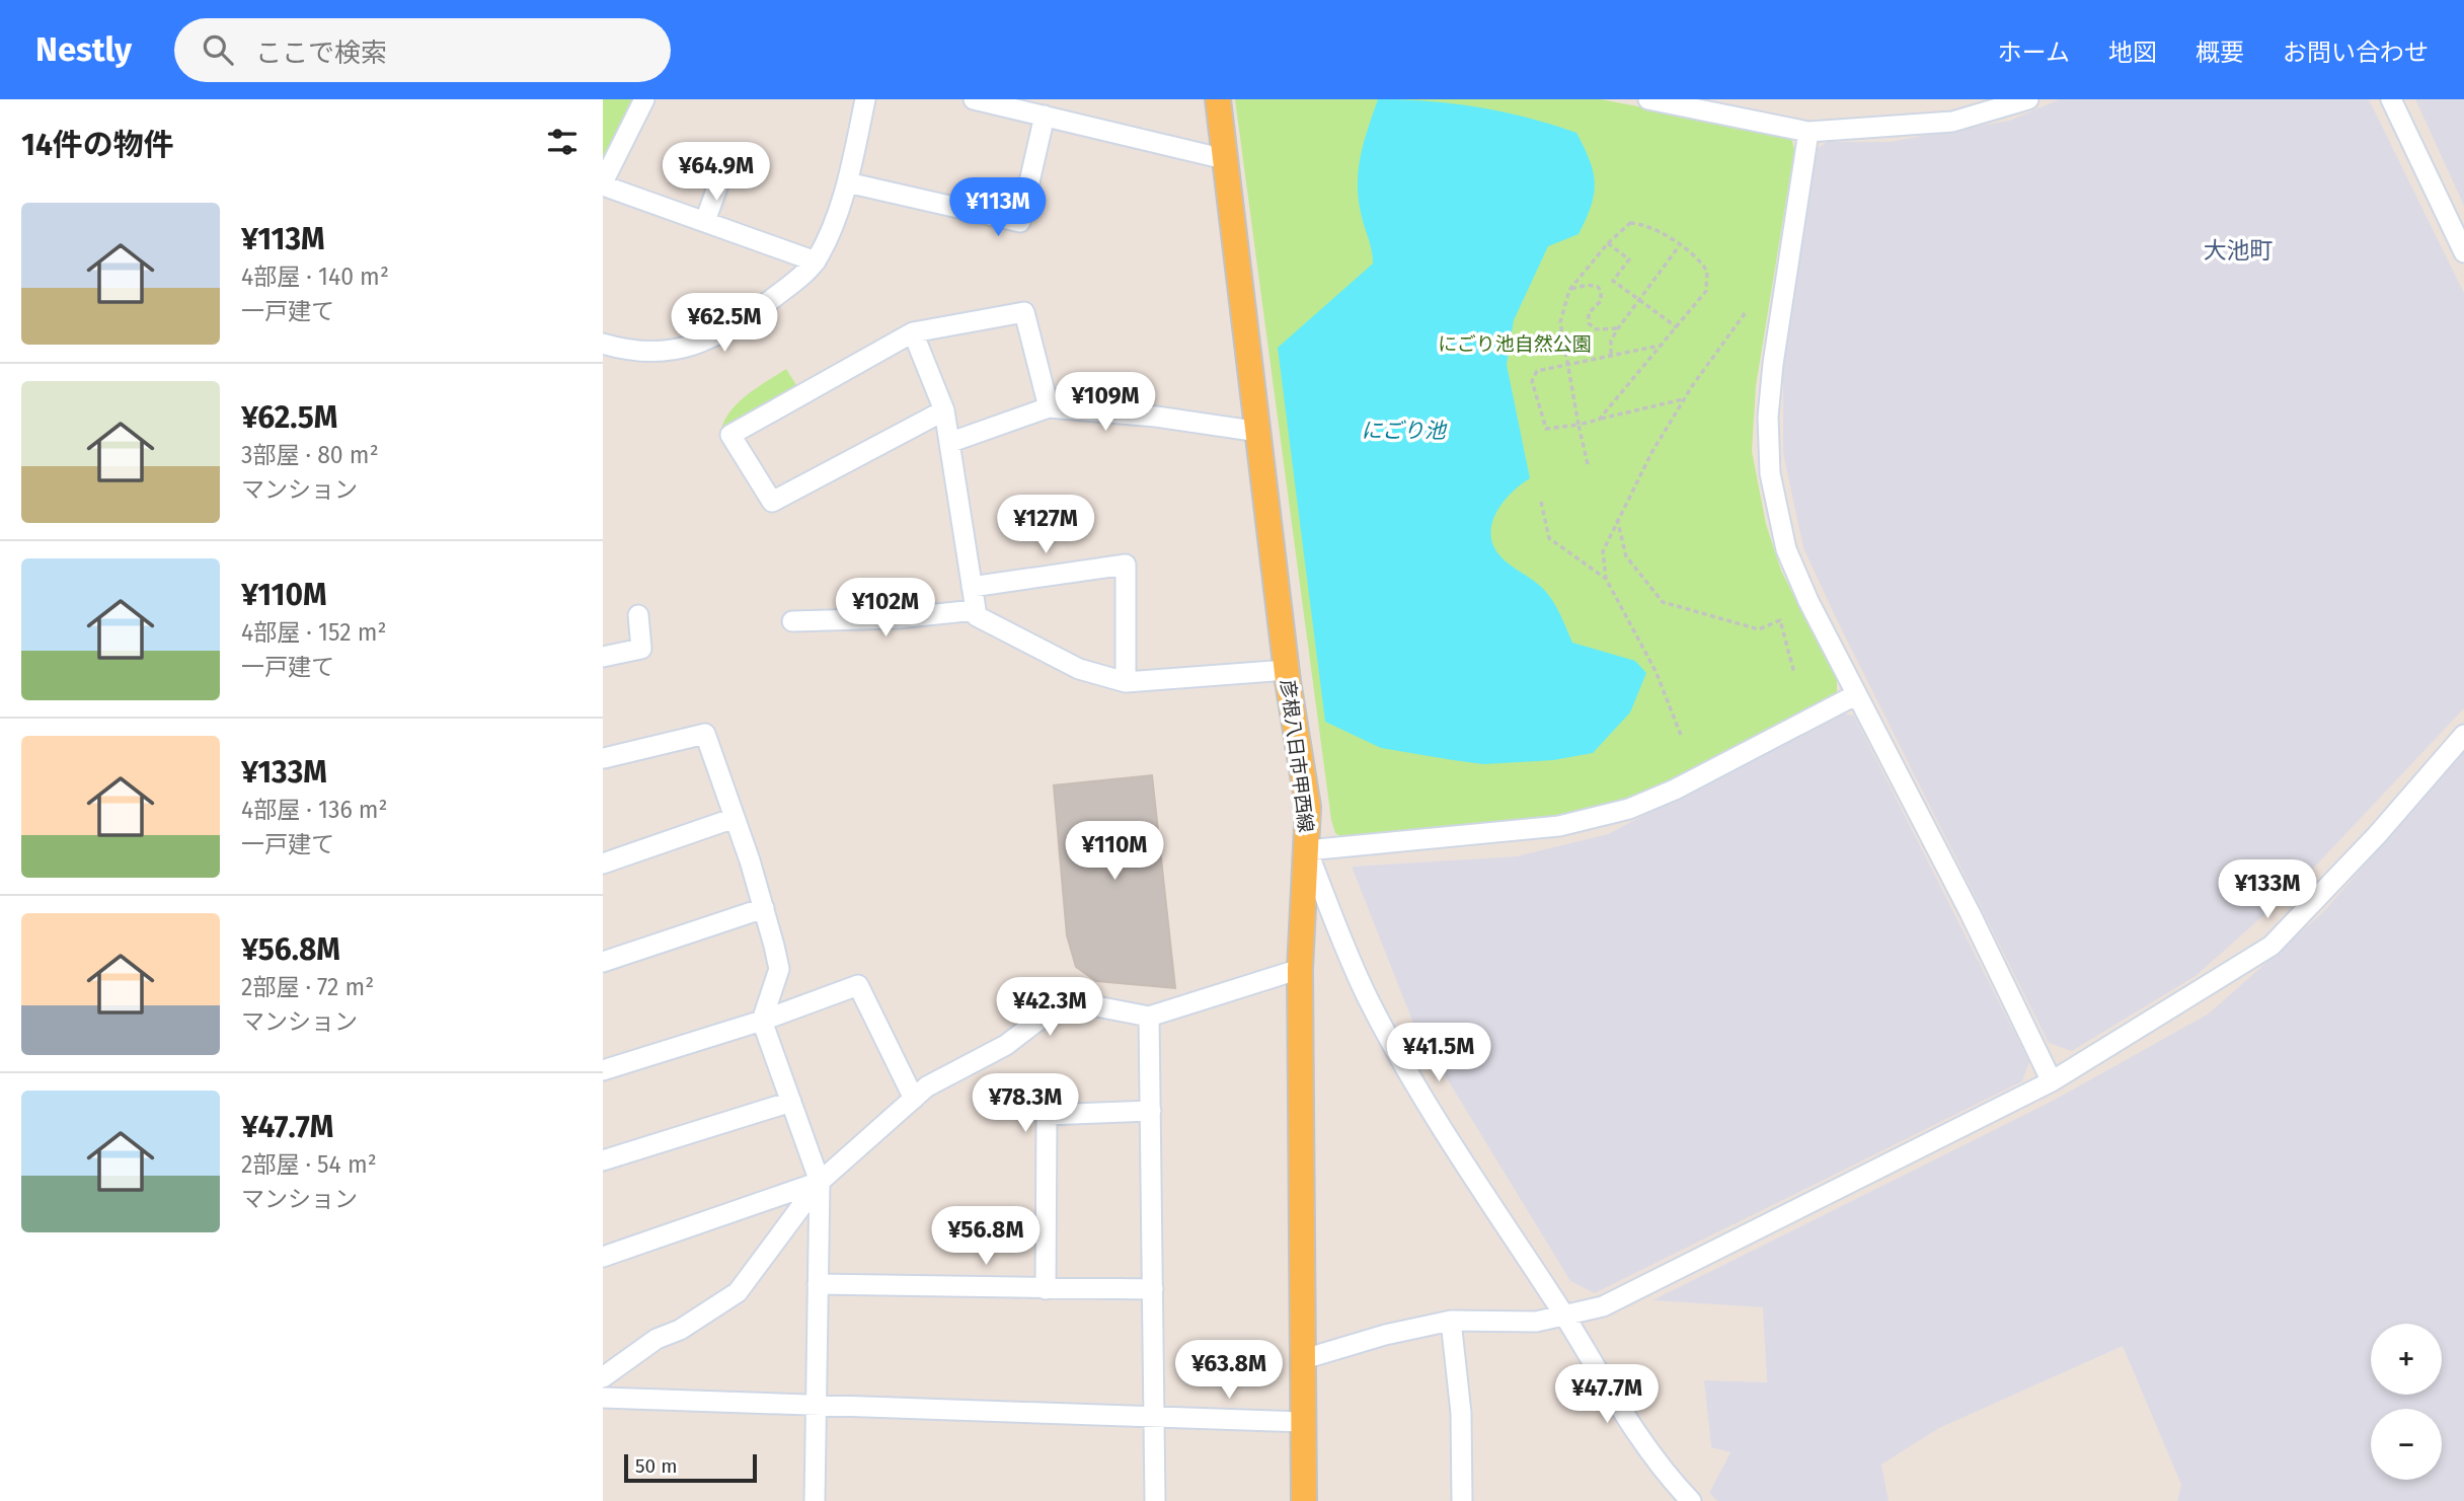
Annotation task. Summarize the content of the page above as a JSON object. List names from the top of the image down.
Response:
{
  "streets": {
    "main road": ["彦根八日市甲西線"]
  },
  "districts": ["大池町"],
  "water": ["にごり池"],
  "parks": ["にごり池自然公園"],
  "scale_bar": "50 m",
  "page": {
    "header": "Nestly",
    "search": "ここで検索",
    "nav": [
      "ホーム",
      "地図",
      "概要",
      "お問い合わせ"
    ],
    "heading": "14件の物件",
    "price": [
      "¥64.9M",
      "¥113M",
      "¥62.5M",
      "¥109M",
      "¥127M",
      "¥102M",
      "¥110M",
      "¥133M",
      "¥42.3M",
      "¥41.5M",
      "¥78.3M",
      "¥56.8M",
      "¥63.8M",
      "¥47.7M"
    ],
    "list": [
      {
        "name": "¥113M",
        "note": "4部屋 · 140 m² · 一戸建て"
      },
      {
        "name": "¥62.5M",
        "note": "3部屋 · 80 m² · マンション"
      },
      {
        "name": "¥110M",
        "note": "4部屋 · 152 m² · 一戸建て"
      },
      {
        "name": "¥133M",
        "note": "4部屋 · 136 m² · 一戸建て"
      },
      {
        "name": "¥56.8M",
        "note": "2部屋 · 72 m² · マンション"
      },
      {
        "name": "¥47.7M",
        "note": "2部屋 · 54 m² · マンション"
      }
    ],
    "map_buttons": ["+", "−"],
    "scale": "50 m"
  }
}
